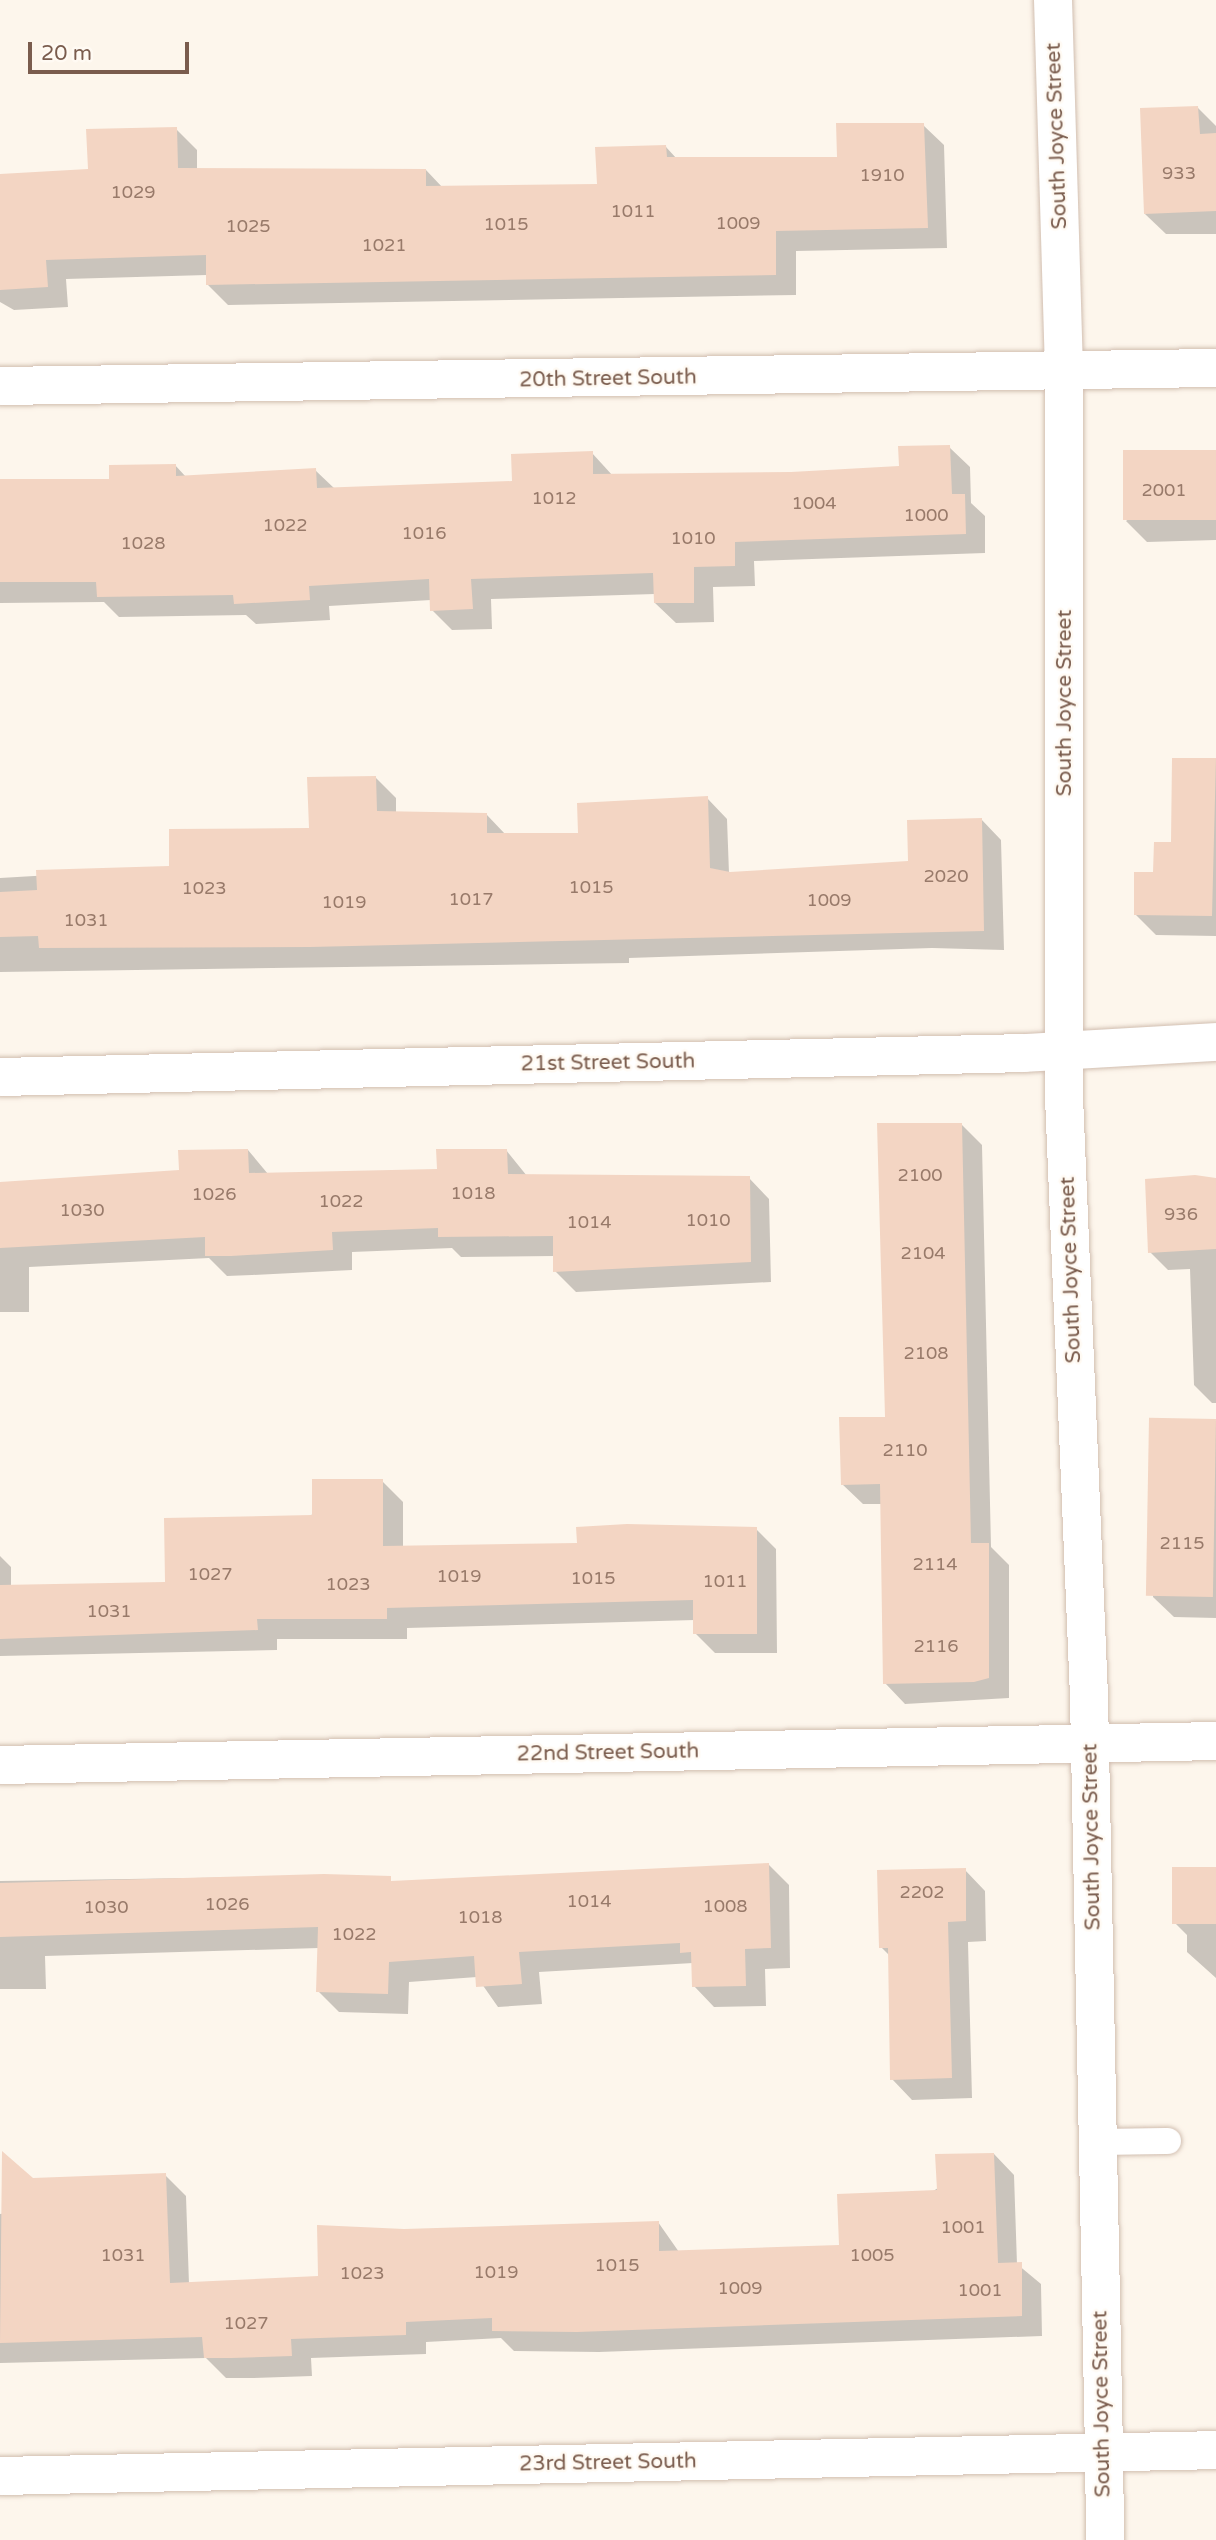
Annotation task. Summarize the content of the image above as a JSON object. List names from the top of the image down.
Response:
{
  "streets": {
    "street": [
      "South Joyce Street",
      "20th Street South",
      "21st Street South",
      "22nd Street South",
      "23rd Street South"
    ]
  },
  "crossings": [
    ["South Joyce Street", "20th Street South"],
    ["South Joyce Street", "21st Street South"],
    ["South Joyce Street", "22nd Street South"],
    ["South Joyce Street", "23rd Street South"]
  ],
  "house_numbers": [
    "933",
    "1910",
    "1029",
    "1011",
    "1009",
    "1015",
    "1025",
    "1021",
    "2001",
    "1012",
    "1004",
    "1000",
    "1022",
    "1016",
    "1010",
    "1028",
    "2020",
    "1015",
    "1023",
    "1017",
    "1009",
    "1019",
    "1031",
    "2100",
    "1018",
    "1026",
    "1022",
    "1030",
    "936",
    "1010",
    "1014",
    "2104",
    "2108",
    "2110",
    "2115",
    "2114",
    "1027",
    "1019",
    "1015",
    "1011",
    "1023",
    "1031",
    "2116",
    "2202",
    "1014",
    "1026",
    "1008",
    "1030",
    "1018",
    "1022",
    "1001",
    "1031",
    "1005",
    "1015",
    "1019",
    "1023",
    "1009",
    "1001",
    "1027"
  ],
  "scale_bar": "20 m"
}
